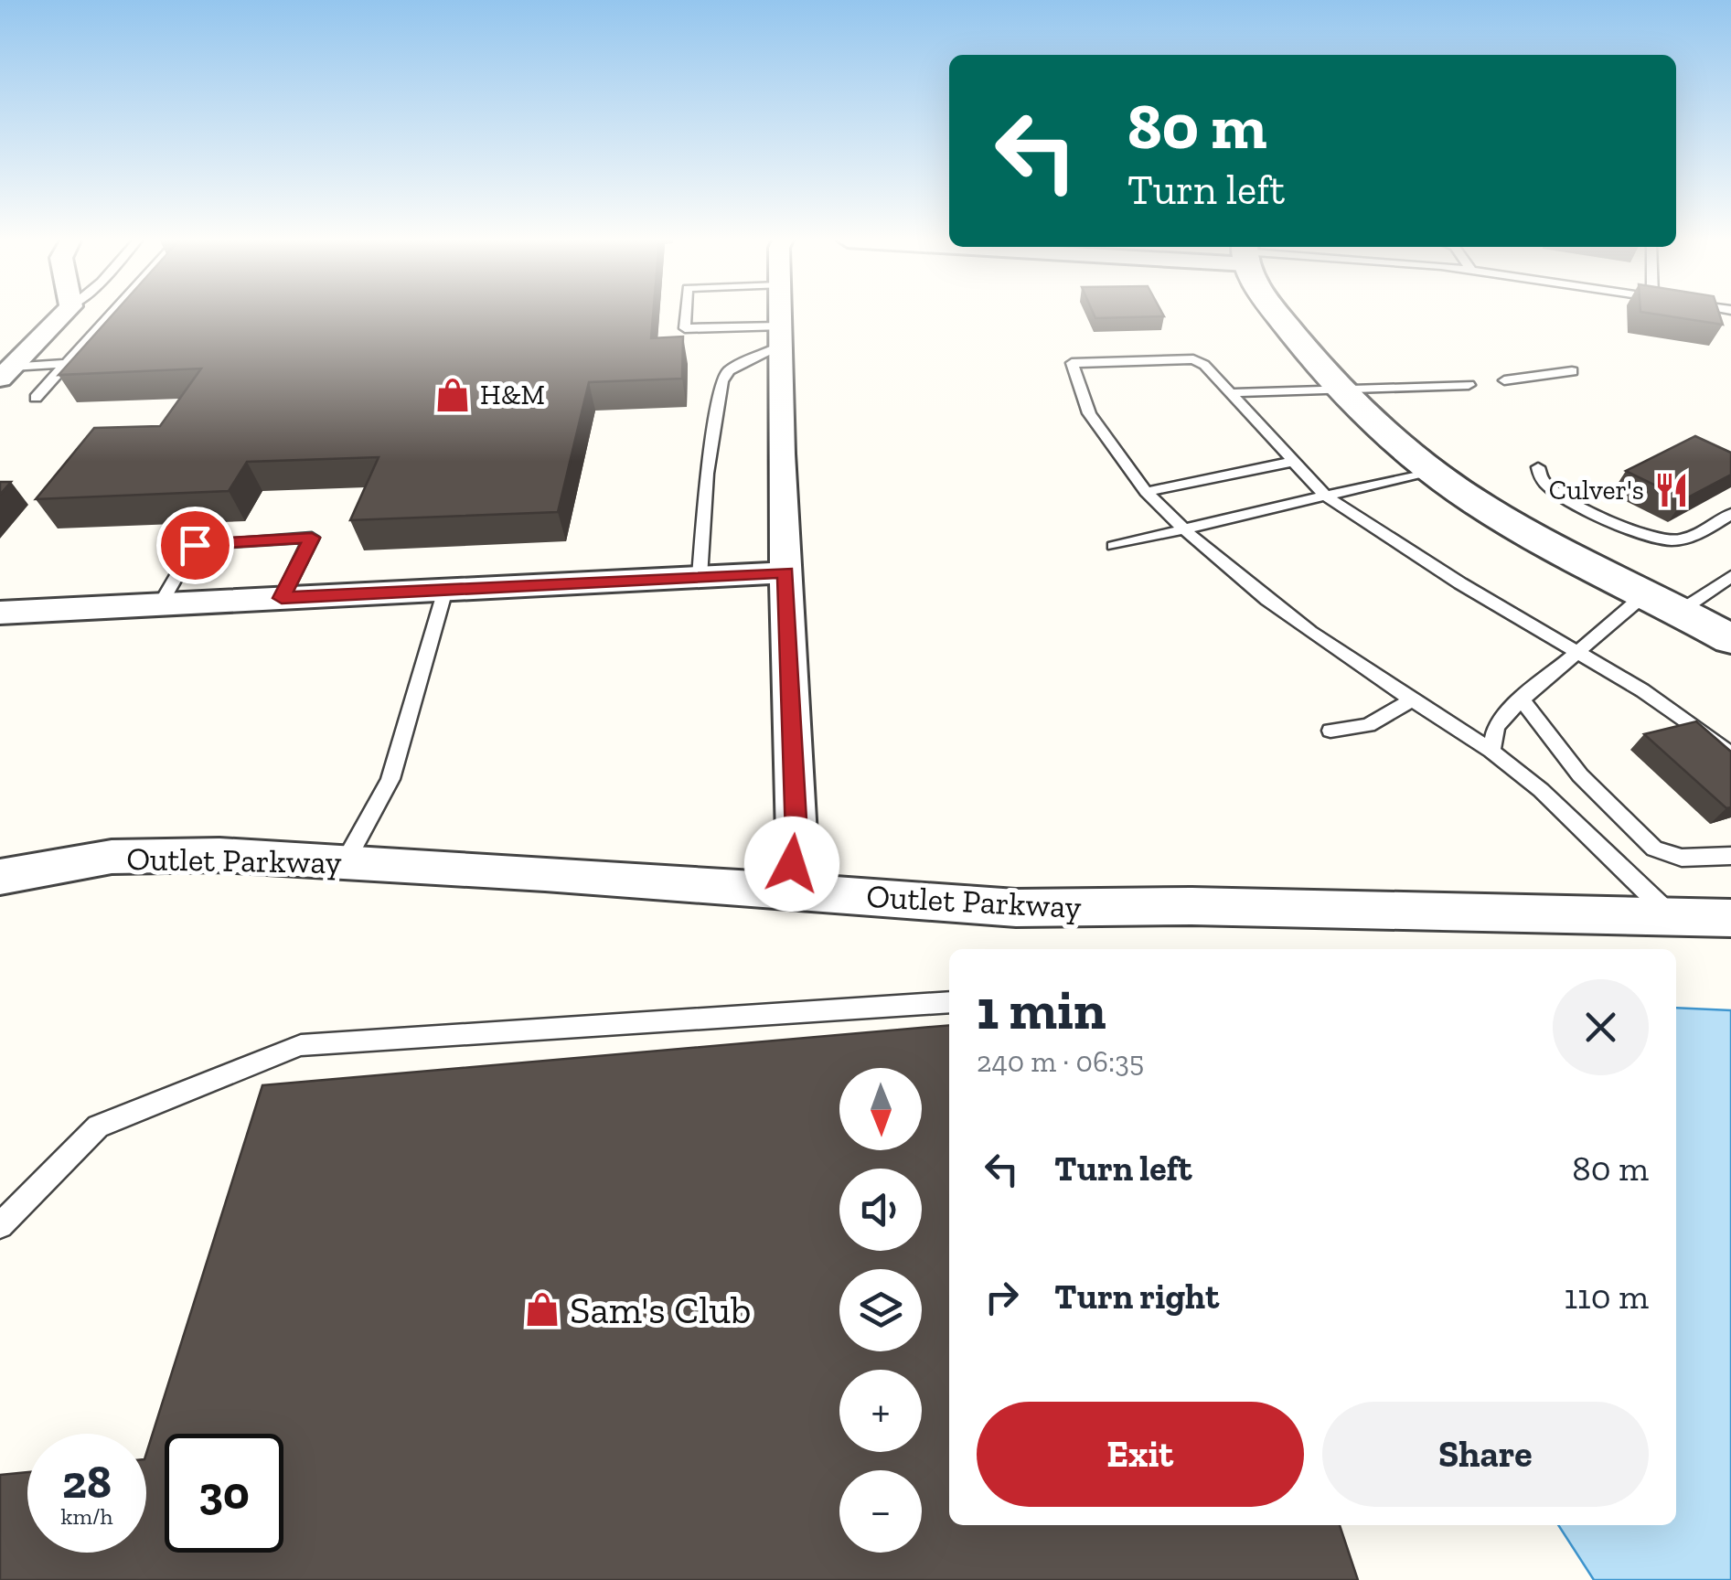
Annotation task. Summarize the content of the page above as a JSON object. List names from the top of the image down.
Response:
{
  "streets": {
    "street": ["Outlet Parkway"]
  },
  "places": {
    "shop": ["H&M", "Sam's Club"],
    "restaurant": ["Culver's"]
  },
  "north": "bottom",
  "page": {
    "turn": ["80 m", "Turn left"],
    "heading": ["1 min", "240 m · 06:35"],
    "map_buttons": ["+", "−"],
    "list": [
      {
        "name": "Turn left",
        "value": "80 m"
      },
      {
        "name": "Turn right",
        "value": "110 m"
      }
    ],
    "buttons": ["Exit", "Share"],
    "speed": "28 km/h",
    "limit": "30"
  }
}
